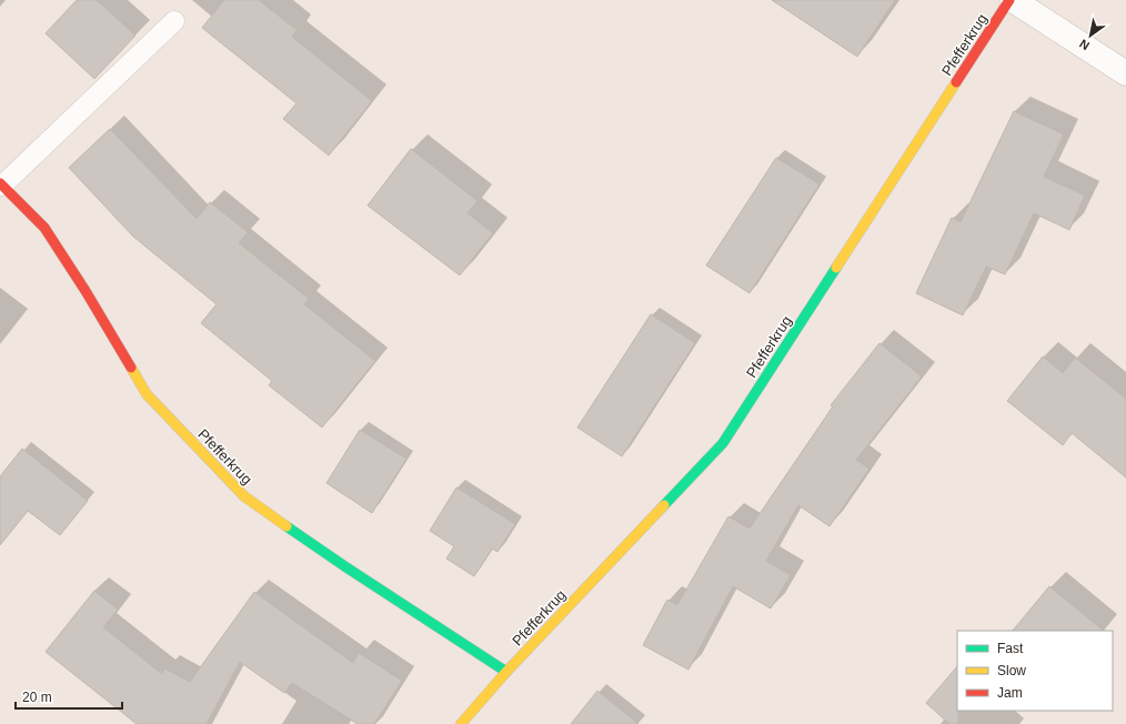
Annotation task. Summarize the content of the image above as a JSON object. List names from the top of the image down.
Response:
{
  "streets": {
    "street": ["Pfefferkrug"]
  },
  "legend": ["Fast", "Slow", "Jam"],
  "scale_bar": "20 m",
  "north": "bottom left"
}
